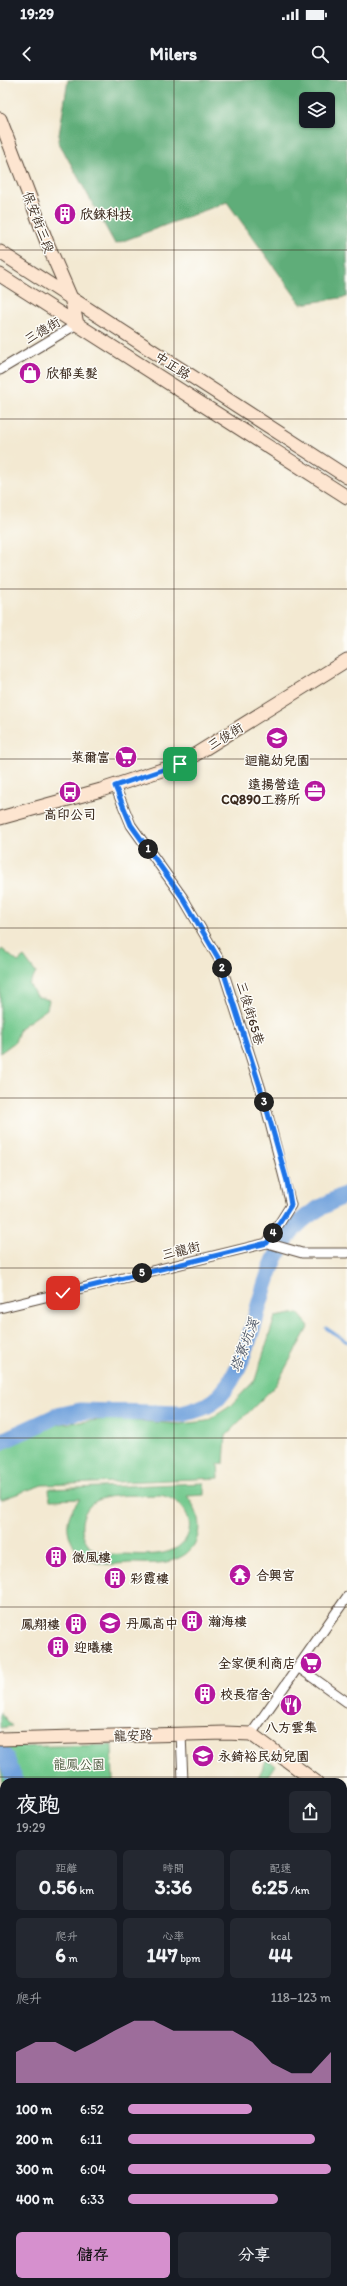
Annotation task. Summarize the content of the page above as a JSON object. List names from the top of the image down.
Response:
{
  "streets": {
    "street": [
      "保安街三段",
      "三德街",
      "中正路",
      "三俊街",
      "三俊街65巷",
      "三龍街",
      "龍安路"
    ]
  },
  "crossings": [
    ["保安街三段", "三德街"],
    ["保安街三段", "中正路"],
    ["三德街", "中正路"],
    ["三俊街", "三俊街65巷"],
    ["三俊街65巷", "三龍街"]
  ],
  "water": ["塔寮坑溪"],
  "parks": ["龍鳳公園"],
  "places": {
    "building": [
      "欣錸科技",
      "微風樓",
      "彩霞樓",
      "瀚海樓",
      "鳳翔樓",
      "迎曦樓",
      "校長宿舍"
    ],
    "shop": ["欣郁美髮"],
    "school or university": ["迴龍幼兒園", "丹鳳高中", "永錡裕民幼兒園"],
    "supermarket": ["萊爾富", "全家便利商店"],
    "office": ["遠揚營造 CQ890工務所"],
    "bus stop": ["高印公司"],
    "temple": ["合興宮"],
    "restaurant": ["八方雲集"]
  },
  "page": {
    "status": "19:29",
    "header": "Milers",
    "pins": [
      "1",
      "2",
      "3",
      "4",
      "5"
    ],
    "heading": ["夜跑", "19:29"],
    "stats": [
      ["距離", "0.56 km"],
      ["時間", "3:36"],
      ["配速", "6:25 /km"],
      ["爬升", "6 m"],
      ["心率", "147 bpm"],
      ["kcal", "44"]
    ],
    "chart": ["爬升", "118–123 m"],
    "list": [
      {
        "name": "100 m",
        "note": "6:52"
      },
      {
        "name": "200 m",
        "note": "6:11"
      },
      {
        "name": "300 m",
        "note": "6:04"
      },
      {
        "name": "400 m",
        "note": "6:33"
      }
    ],
    "buttons": ["儲存", "分享"]
  }
}
